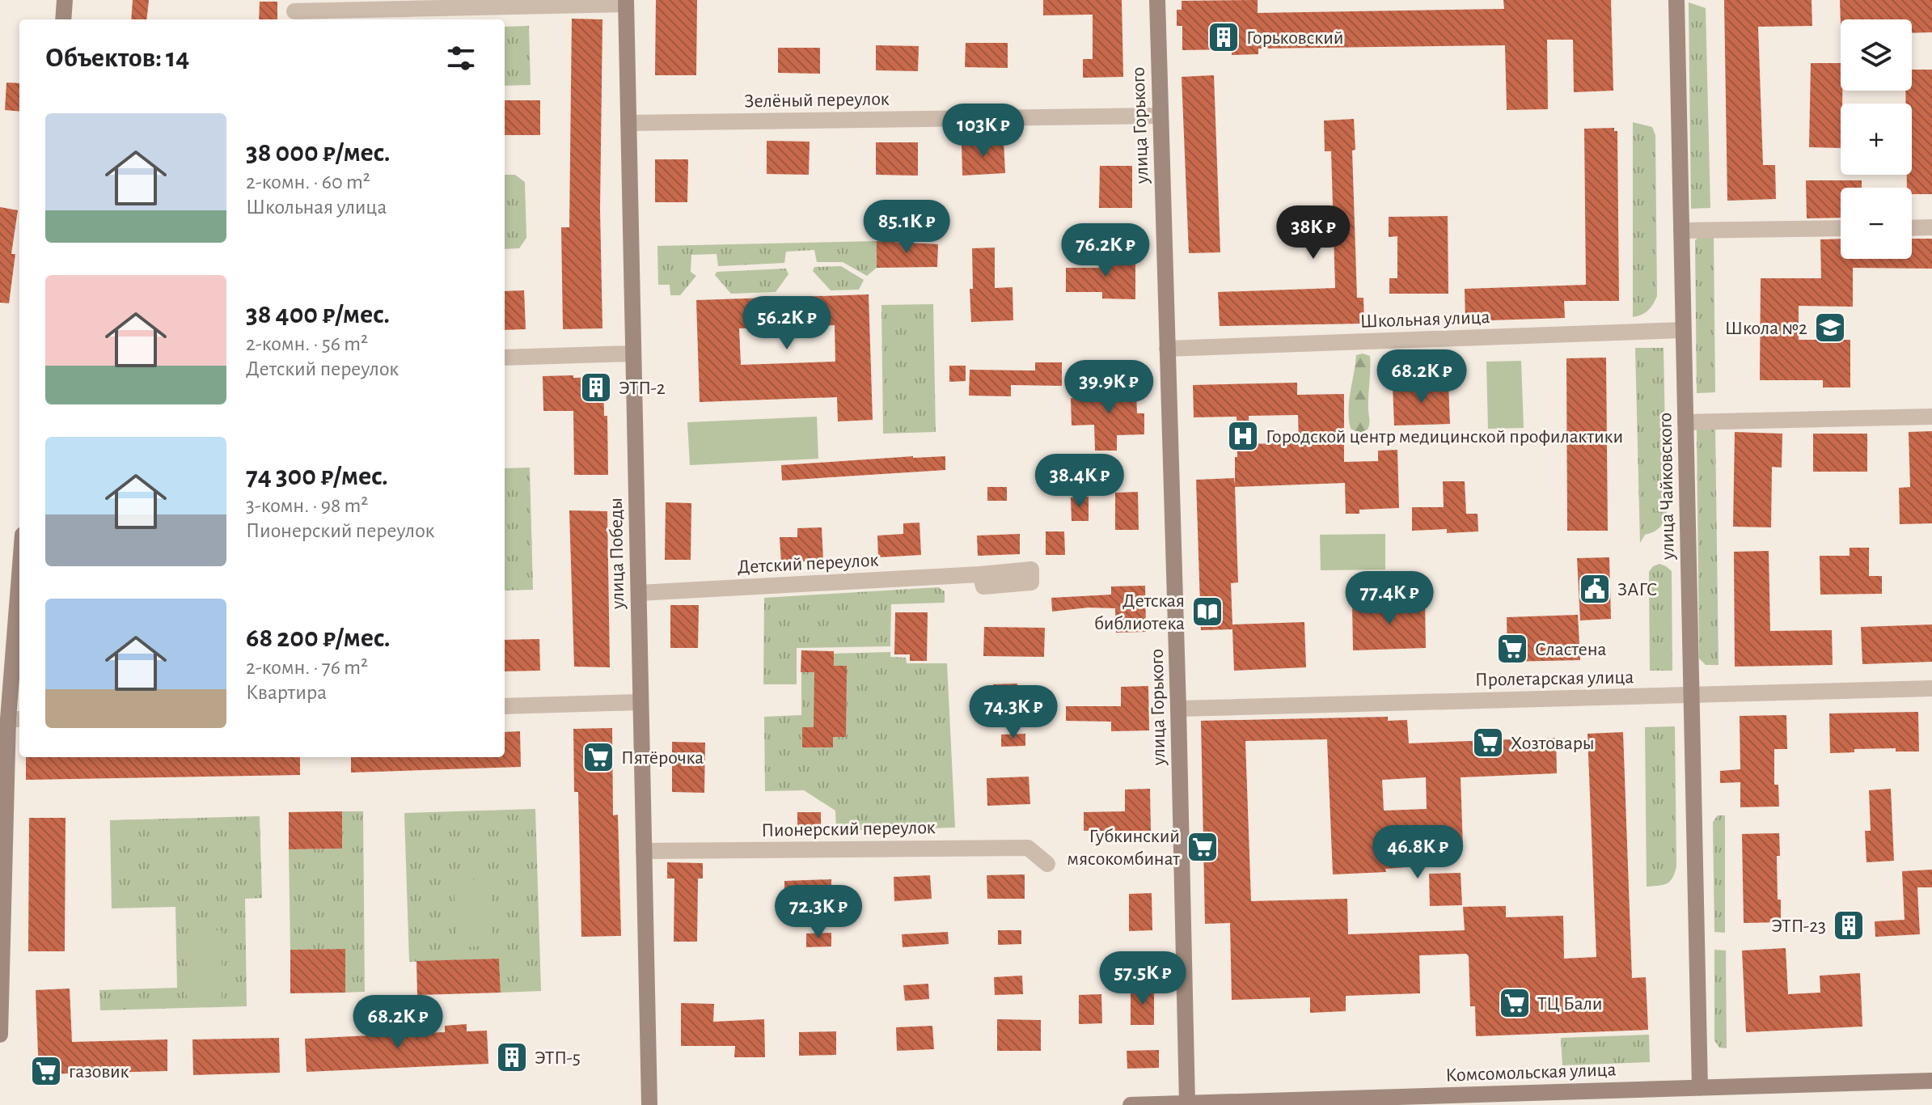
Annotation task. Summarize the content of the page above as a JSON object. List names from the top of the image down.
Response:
{
  "streets": {
    "street": [
      "Зелёный переулок",
      "улица Горького",
      "Школьная улица",
      "улица Чайковского",
      "улица Победы",
      "Детский переулок",
      "Пролетарская улица",
      "Пионерский переулок",
      "Комсомольская улица"
    ]
  },
  "crossings": [
    ["Зелёный переулок", "улица Горького"],
    ["Зелёный переулок", "улица Победы"],
    ["улица Горького", "Школьная улица"],
    ["улица Горького", "Пролетарская улица"],
    ["улица Горького", "Комсомольская улица"],
    ["Школьная улица", "улица Чайковского"],
    ["улица Чайковского", "Пролетарская улица"],
    ["улица Чайковского", "Комсомольская улица"],
    ["улица Победы", "Детский переулок"],
    ["улица Победы", "Пионерский переулок"]
  ],
  "places": {
    "building": [
      "Горьковский",
      "ЭТП-2",
      "ЭТП-23",
      "ЭТП-5"
    ],
    "school or university": ["Школа №2"],
    "hospital": ["Городской центр медицинской профилактики"],
    "public building": ["ЗАГС"],
    "library": ["Детская библиотека"],
    "supermarket": [
      "Сластена",
      "Хозтовары",
      "Пятёрочка",
      "Губкинский мясокомбинат",
      "ТЦ Бали",
      "газовик"
    ]
  },
  "page": {
    "map_buttons": ["+", "−"],
    "heading": "Объектов: 14",
    "list": [
      {
        "name": "38 000 ₽/мес.",
        "note": "2-комн. · 60 m² · Школьная улица"
      },
      {
        "name": "38 400 ₽/мес.",
        "note": "2-комн. · 56 m² · Детский переулок"
      },
      {
        "name": "74 300 ₽/мес.",
        "note": "3-комн. · 98 m² · Пионерский переулок"
      },
      {
        "name": "68 200 ₽/мес.",
        "note": "2-комн. · 76 m² · Квартира"
      }
    ],
    "price": [
      "103K ₽",
      "85.1K ₽",
      "38K ₽",
      "76.2K ₽",
      "56.2K ₽",
      "68.2K ₽",
      "39.9K ₽",
      "38.4K ₽",
      "77.4K ₽",
      "74.3K ₽",
      "46.8K ₽",
      "72.3K ₽",
      "57.5K ₽",
      "68.2K ₽"
    ]
  }
}
